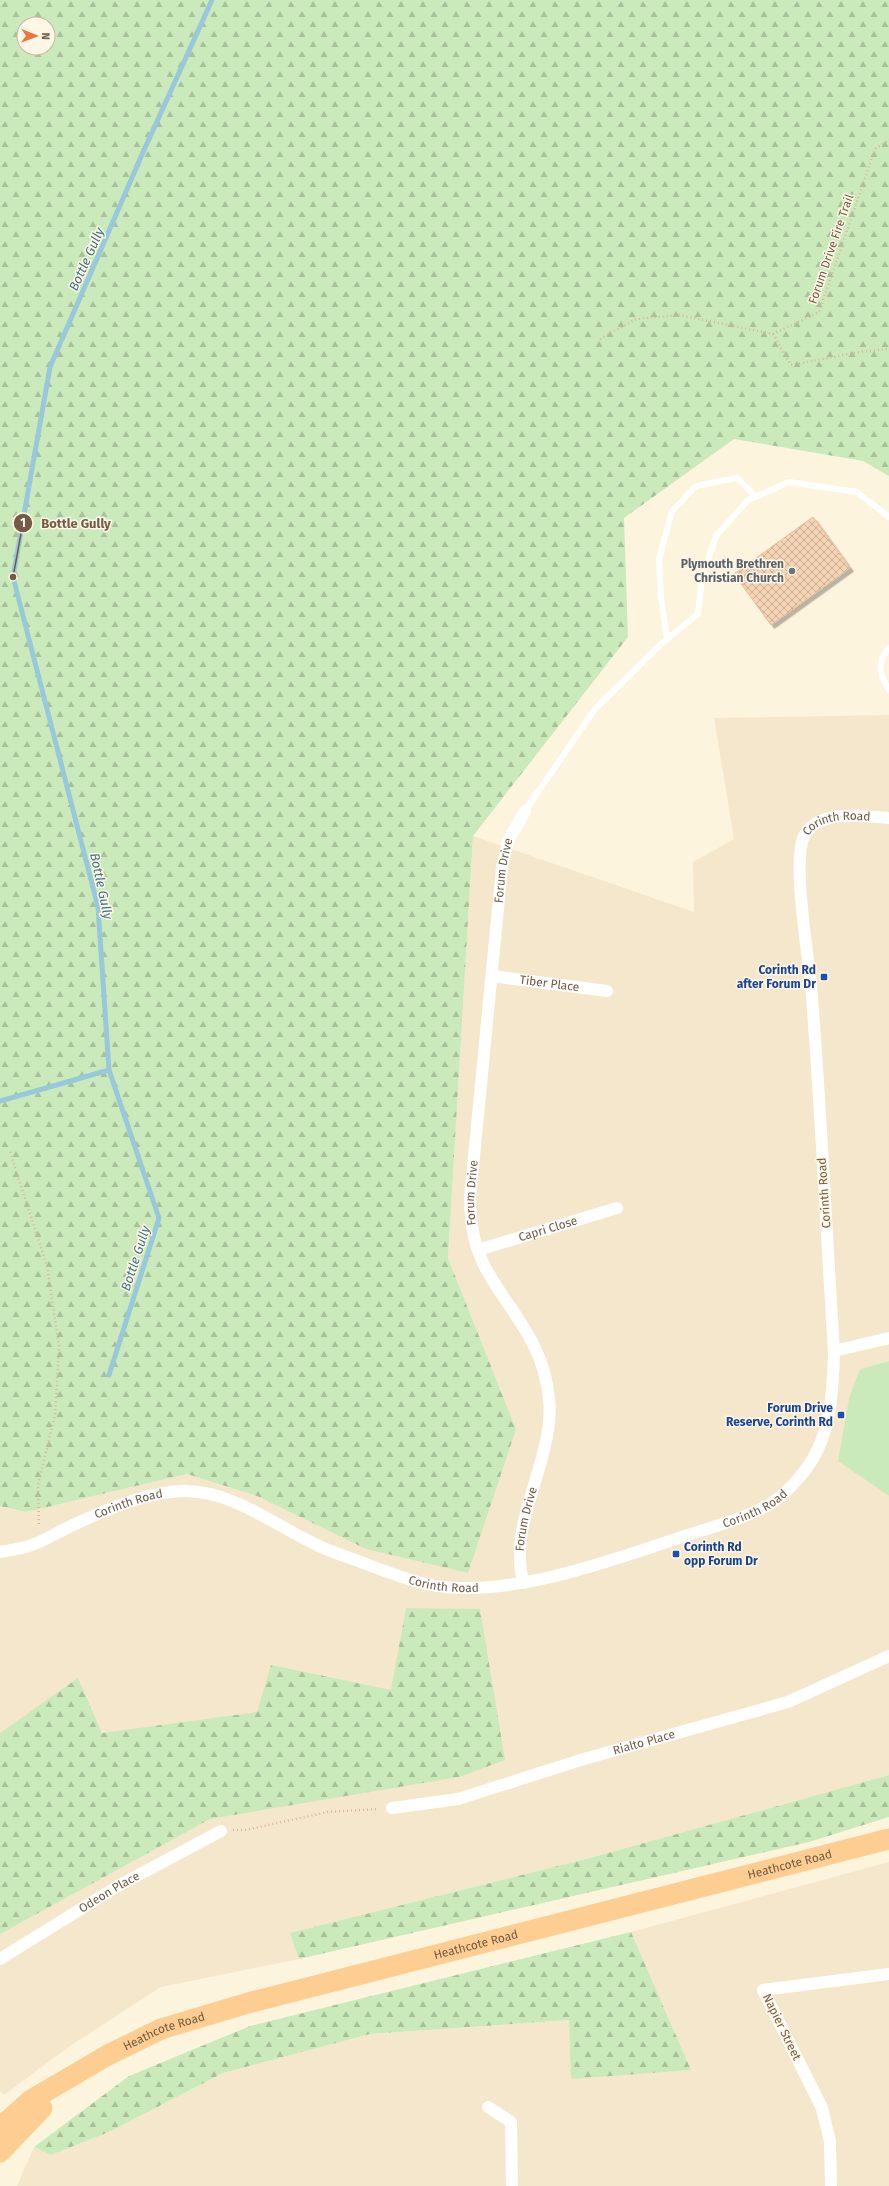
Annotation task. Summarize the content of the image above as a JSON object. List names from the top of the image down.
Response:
{
  "streets": {
    "highway": ["Heathcote Road"],
    "street": [
      "Corinth Road",
      "Forum Drive",
      "Tiber Place",
      "Capri Close",
      "Rialto Place",
      "Odeon Place",
      "Napier Street"
    ],
    "path": ["Forum Drive Fire Trail"]
  },
  "crossings": [
    ["Corinth Road", "Forum Drive"],
    ["Forum Drive", "Tiber Place"],
    ["Forum Drive", "Capri Close"]
  ],
  "water": ["Bottle Gully"],
  "places": {
    "other": ["Plymouth Brethren Christian Church", "Bottle Gully"],
    "transit": ["Corinth Rd after Forum Dr", "Forum Drive Reserve, Corinth Rd", "Corinth Rd opp Forum Dr"]
  },
  "north": "right"
}
